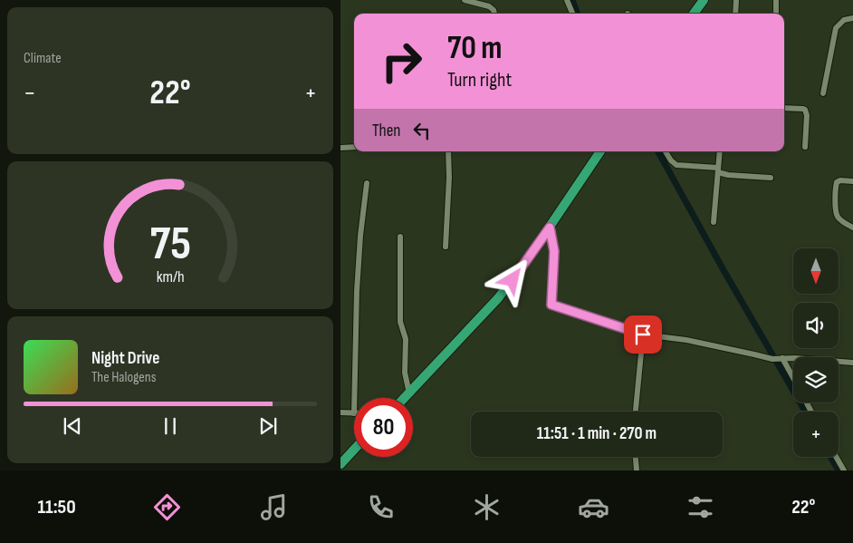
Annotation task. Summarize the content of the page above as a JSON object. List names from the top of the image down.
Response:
{
  "north": "bottom",
  "page": {
    "tile": "Climate",
    "turn": ["70 m", "Turn right"],
    "heat": ["−", "22°", "+"],
    "then": "Then",
    "map_buttons": "+",
    "song": ["Night Drive", "The Halogens"],
    "limit": "80",
    "trip": "11:51 · 1 min · 270 m",
    "tabs": ["11:50", "22°"],
    "gauge": ["75", "km/h"]
  }
}
